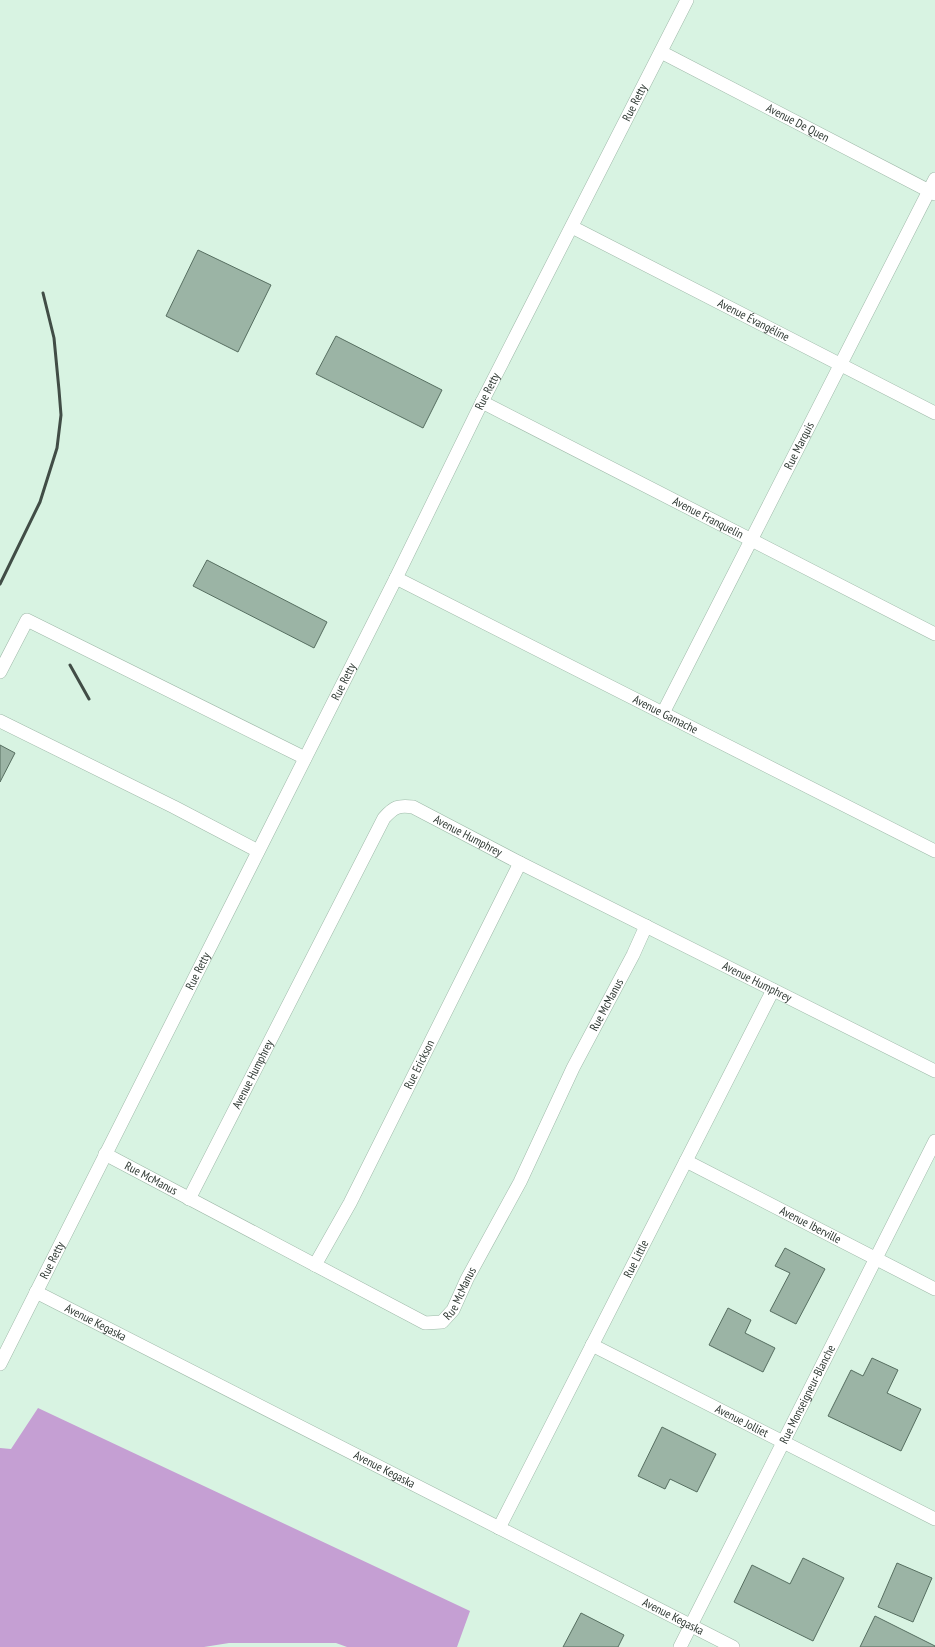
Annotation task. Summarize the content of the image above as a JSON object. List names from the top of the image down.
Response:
{
  "streets": {
    "street": [
      "Rue Retty",
      "Avenue De Quen",
      "Avenue Évangéline",
      "Rue Marquis",
      "Avenue Franquelin",
      "Avenue Gamache",
      "Avenue Humphrey",
      "Rue McManus",
      "Rue Erickson",
      "Avenue Iberville",
      "Rue Little",
      "Avenue Kegaska",
      "Rue Monseigneur-Blanche",
      "Avenue Jolliet"
    ]
  },
  "crossings": [
    ["Rue Retty", "Avenue De Quen"],
    ["Rue Retty", "Avenue Évangéline"],
    ["Rue Retty", "Avenue Franquelin"],
    ["Rue Retty", "Avenue Gamache"],
    ["Rue Retty", "Rue McManus"],
    ["Rue Retty", "Avenue Kegaska"],
    ["Avenue De Quen", "Rue Marquis"],
    ["Avenue Évangéline", "Rue Marquis"],
    ["Rue Marquis", "Avenue Franquelin"],
    ["Rue Marquis", "Avenue Gamache"],
    ["Avenue Humphrey", "Rue McManus"],
    ["Avenue Humphrey", "Rue Erickson"],
    ["Avenue Humphrey", "Rue Little"],
    ["Rue McManus", "Rue Erickson"],
    ["Avenue Iberville", "Rue Little"],
    ["Avenue Iberville", "Rue Monseigneur-Blanche"],
    ["Rue Little", "Avenue Kegaska"],
    ["Rue Little", "Avenue Jolliet"],
    ["Avenue Kegaska", "Rue Monseigneur-Blanche"],
    ["Rue Monseigneur-Blanche", "Avenue Jolliet"]
  ]
}
